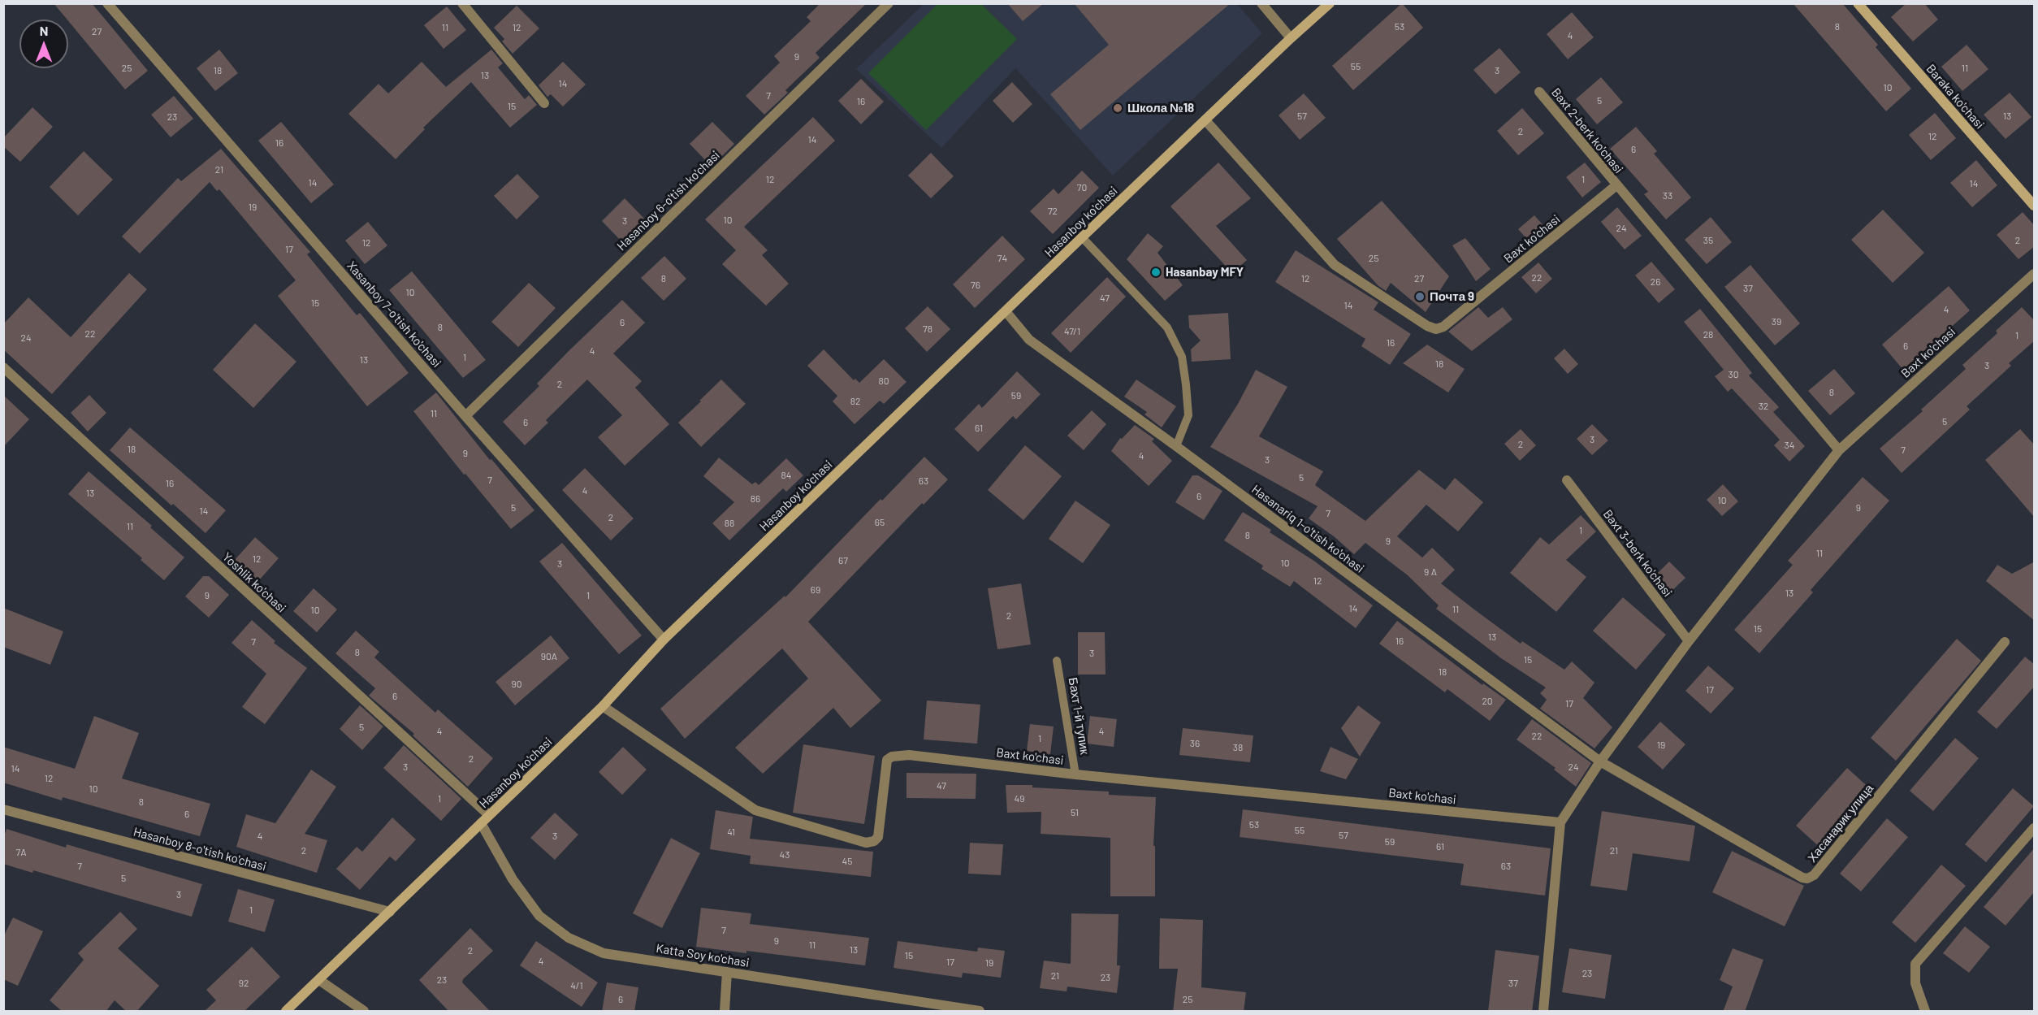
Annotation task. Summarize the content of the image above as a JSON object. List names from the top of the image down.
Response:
{
  "streets": {
    "street": [
      "Baraka ko'chasi",
      "Baxt 2-berk ko'chasi",
      "Hasanboy 6-o'tish ko'chasi",
      "Hasanboy ko'chasi",
      "Baxt ko'chasi",
      "Xasanboy 7-o'tish ko'chasi",
      "Hasanariq 1-o'tish ko'chasi",
      "Baxt 3-berk ko'chasi",
      "Yoshlik ko'chasi",
      "Хасанарик улица",
      "Hasanboy 8-o'tish ko'chasi",
      "Katta Soy ko'chasi"
    ],
    "lane": ["Бахт 1-й тупик"]
  },
  "crossings": [
    ["Baxt 2-berk ko'chasi", "Baxt ko'chasi"],
    ["Hasanboy 6-o'tish ko'chasi", "Xasanboy 7-o'tish ko'chasi"],
    ["Hasanboy ko'chasi", "Baxt ko'chasi"],
    ["Hasanboy ko'chasi", "Xasanboy 7-o'tish ko'chasi"],
    ["Hasanboy ko'chasi", "Hasanariq 1-o'tish ko'chasi"],
    ["Hasanboy ko'chasi", "Yoshlik ko'chasi"],
    ["Hasanboy ko'chasi", "Hasanboy 8-o'tish ko'chasi"],
    ["Hasanboy ko'chasi", "Katta Soy ko'chasi"],
    ["Baxt ko'chasi", "Hasanariq 1-o'tish ko'chasi"],
    ["Baxt ko'chasi", "Baxt 3-berk ko'chasi"],
    ["Baxt ko'chasi", "Бахт 1-й тупик"],
    ["Baxt ko'chasi", "Хасанарик улица"],
    ["Hasanariq 1-o'tish ko'chasi", "Хасанарик улица"]
  ],
  "places": ["Школа №18", "Hasanbay MFY", "Почта 9"],
  "house_numbers": [
    "53",
    "8",
    "11",
    "12",
    "27",
    "4",
    "9",
    "55",
    "25",
    "11",
    "18",
    "3",
    "13",
    "14",
    "10",
    "7",
    "5",
    "16",
    "15",
    "57",
    "13",
    "23",
    "2",
    "12",
    "14",
    "16",
    "6",
    "21",
    "12",
    "1",
    "14",
    "14",
    "70",
    "33",
    "19",
    "72",
    "10",
    "3",
    "24",
    "35",
    "2",
    "12",
    "17",
    "74",
    "25",
    "22",
    "8",
    "12",
    "27",
    "26",
    "76",
    "37",
    "10",
    "47",
    "15",
    "14",
    "4",
    "39",
    "6",
    "8",
    "78",
    "47/1",
    "22",
    "28",
    "1",
    "24",
    "16",
    "6",
    "4",
    "1",
    "13",
    "18",
    "3",
    "30",
    "80",
    "2",
    "8",
    "59",
    "82",
    "32",
    "11",
    "5",
    "6",
    "61",
    "3",
    "2",
    "34",
    "18",
    "7",
    "9",
    "4",
    "3",
    "84",
    "5",
    "7",
    "63",
    "16",
    "4",
    "13",
    "6",
    "86",
    "10",
    "5",
    "9",
    "14",
    "7",
    "2",
    "65",
    "88",
    "11",
    "1",
    "8",
    "9",
    "11",
    "12",
    "67",
    "10",
    "3",
    "9 A",
    "12",
    "69",
    "13",
    "9",
    "1",
    "14",
    "11",
    "10",
    "2",
    "15",
    "13",
    "16",
    "7",
    "8",
    "3",
    "90A",
    "15",
    "18",
    "90",
    "17",
    "6",
    "20",
    "17",
    "5",
    "4",
    "4",
    "22",
    "1",
    "36",
    "19",
    "38",
    "2",
    "3",
    "24",
    "14",
    "12",
    "47",
    "10",
    "1",
    "49",
    "8",
    "51",
    "6",
    "53",
    "55",
    "41",
    "57",
    "4",
    "3",
    "59",
    "61",
    "2",
    "21",
    "7A",
    "43",
    "45",
    "7",
    "63",
    "5",
    "3",
    "1",
    "7",
    "9",
    "11",
    "13",
    "2",
    "15",
    "4",
    "17",
    "19",
    "23",
    "21",
    "23",
    "23",
    "92",
    "37",
    "4/1",
    "6",
    "25"
  ],
  "north": "top"
}
